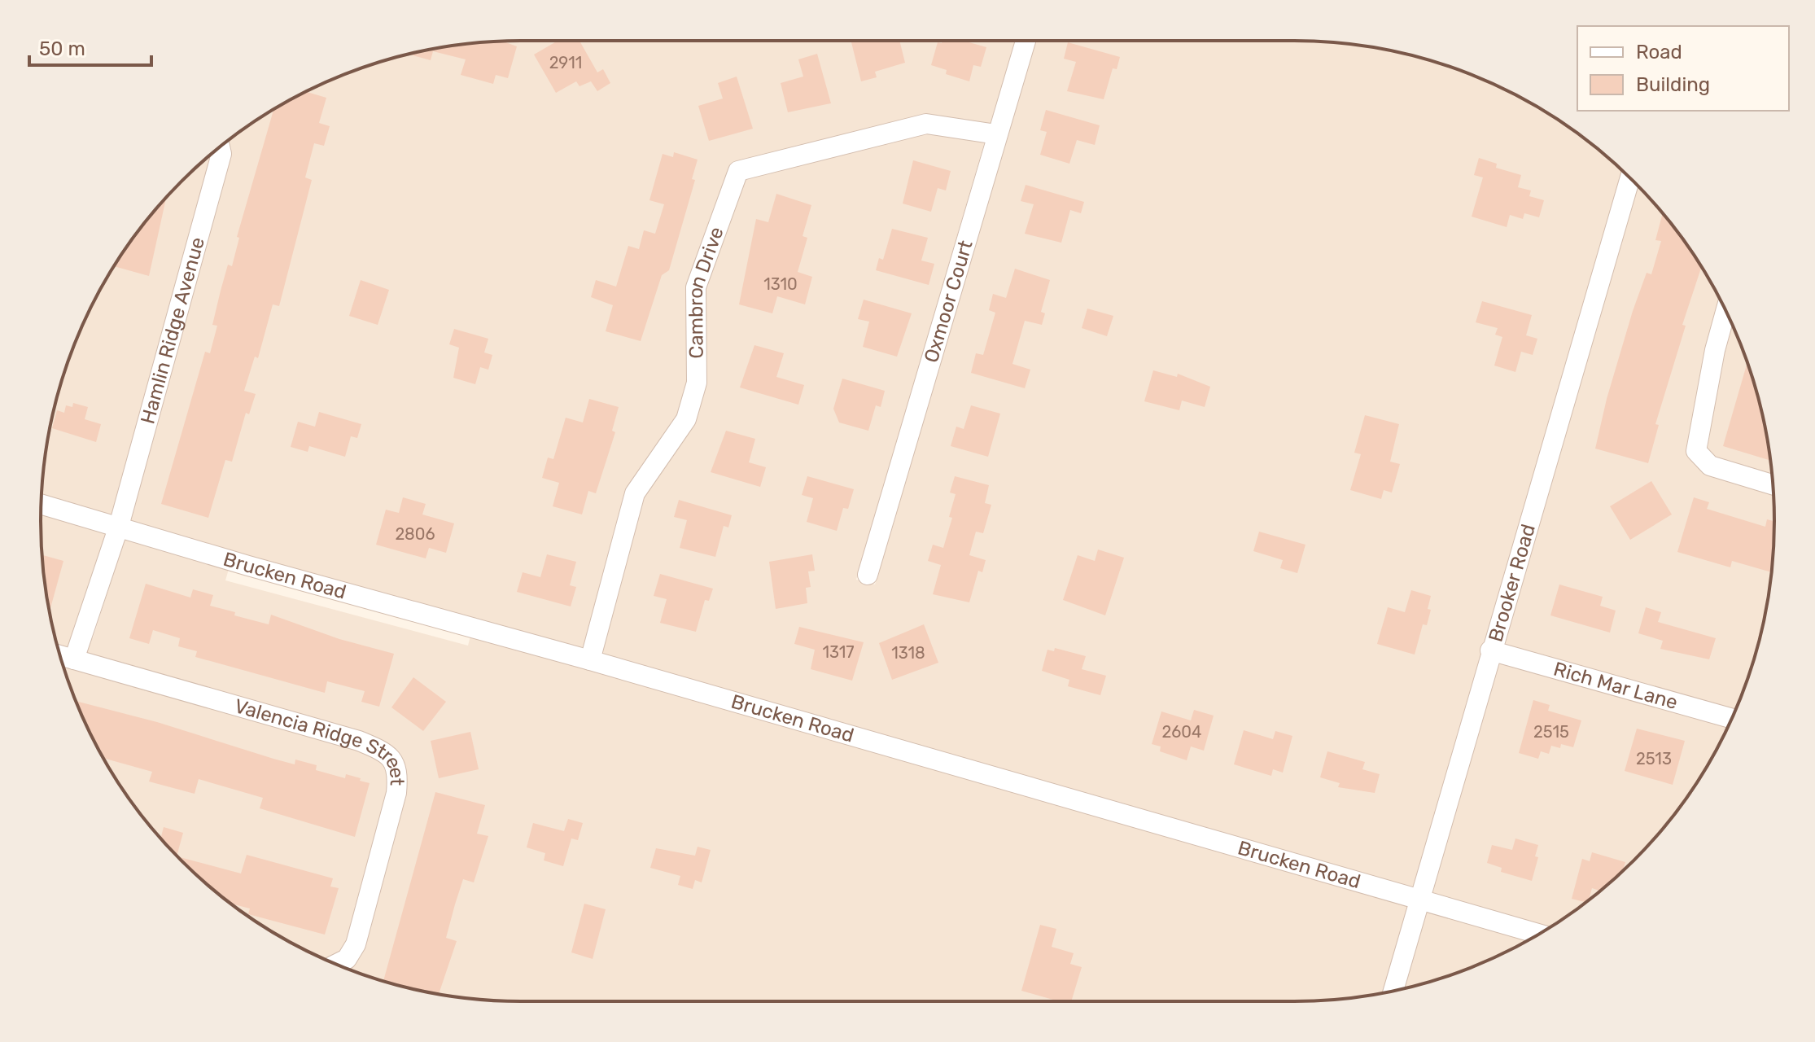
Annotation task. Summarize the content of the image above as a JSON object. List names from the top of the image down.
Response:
{
  "streets": {
    "street": [
      "Cambron Drive",
      "Oxmoor Court",
      "Hamlin Ridge Avenue",
      "Brucken Road",
      "Brooker Road",
      "Rich Mar Lane",
      "Valencia Ridge Street"
    ]
  },
  "crossings": [
    ["Cambron Drive", "Oxmoor Court"],
    ["Cambron Drive", "Brucken Road"],
    ["Hamlin Ridge Avenue", "Brucken Road"],
    ["Brucken Road", "Brooker Road"],
    ["Brooker Road", "Rich Mar Lane"]
  ],
  "house_numbers": [
    "2911",
    "1310",
    "2806",
    "1317",
    "1318",
    "2604",
    "2515",
    "2513"
  ],
  "legend": ["Road", "Building"],
  "scale_bar": "50 m"
}
